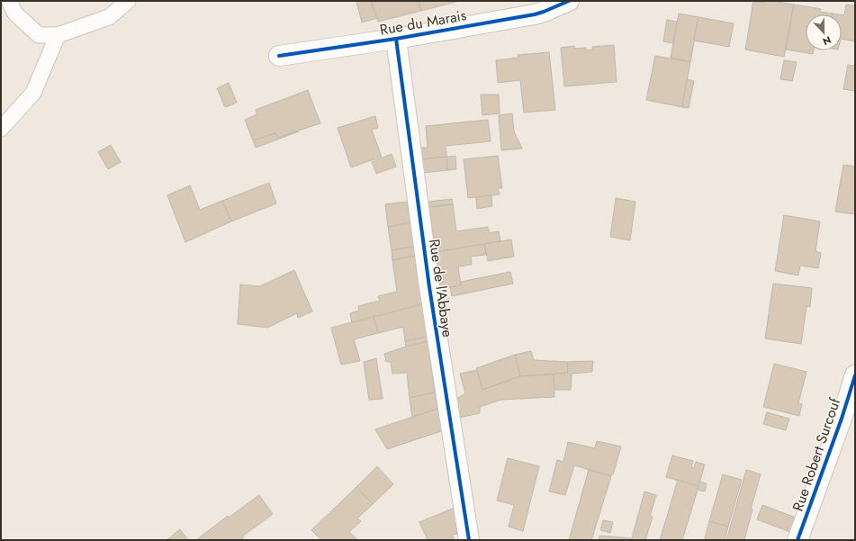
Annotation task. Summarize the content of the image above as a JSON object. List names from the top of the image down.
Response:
{
  "streets": {
    "street": ["Rue du Marais", "Rue de l'Abbaye", "Rue Robert Surcouf"]
  },
  "crossings": [
    ["Rue du Marais", "Rue de l'Abbaye"]
  ],
  "north": "bottom"
}
